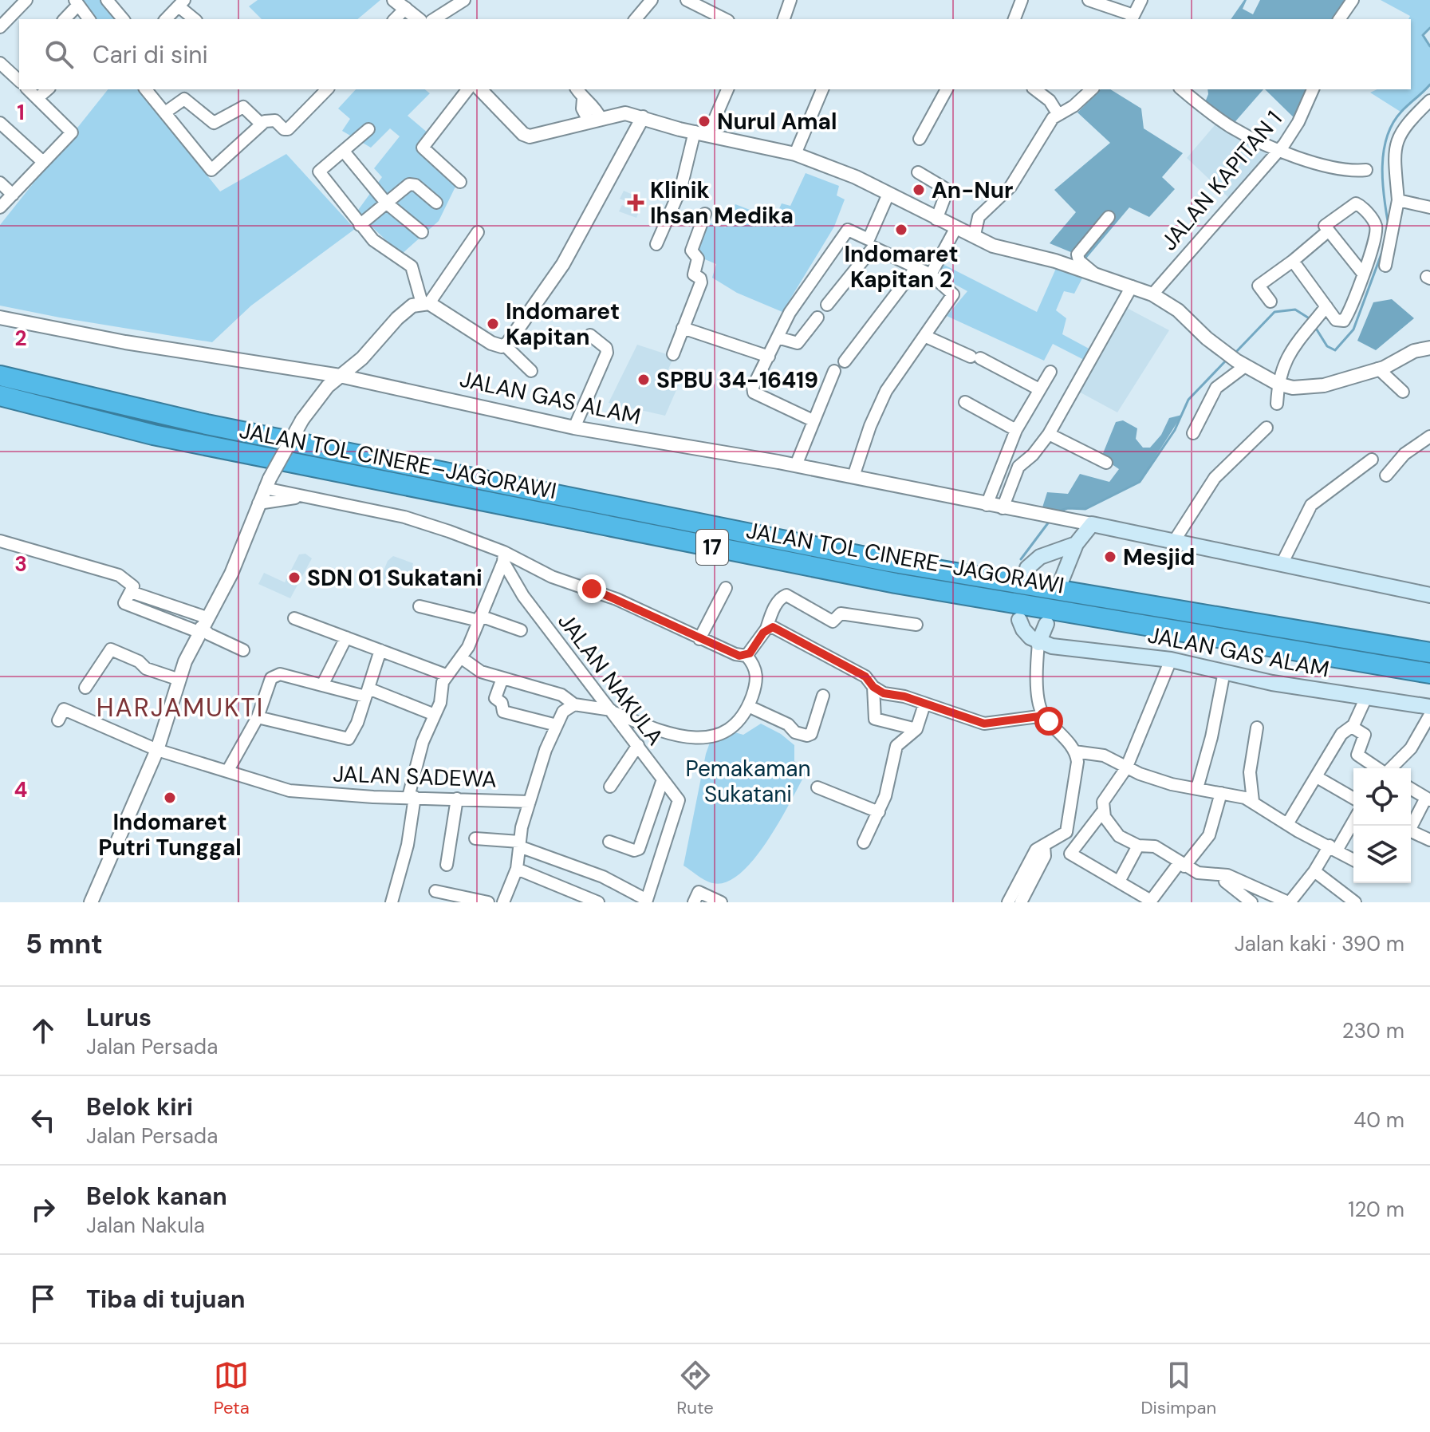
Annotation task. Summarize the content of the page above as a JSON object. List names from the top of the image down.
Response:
{
  "streets": {
    "highway": ["JALAN TOL CINERE–JAGORAWI", "17"],
    "main road": ["JALAN GAS ALAM"],
    "street": ["JALAN KAPITAN 1", "JALAN NAKULA", "JALAN SADEWA"]
  },
  "districts": ["HARJAMUKTI"],
  "parks": ["Pemakaman Sukatani"],
  "places": {
    "other": [
      "Nurul Amal",
      "An-Nur",
      "Indomaret Kapitan 2",
      "Indomaret Kapitan",
      "SPBU 34-16419",
      "Mesjid",
      "SDN 01 Sukatani",
      "Indomaret Putri Tunggal"
    ],
    "health": ["Klinik Ihsan Medika"]
  },
  "page": {
    "search": "Cari di sini",
    "heading": ["5 mnt", "Jalan kaki · 390 m"],
    "list": [
      ["Lurus", "Jalan Persada", "230 m"],
      ["Belok kiri", "Jalan Persada", "40 m"],
      ["Belok kanan", "Jalan Nakula", "120 m"],
      "Tiba di tujuan"
    ],
    "nav": ["Peta", "Rute", "Disimpan"]
  },
  "grid": {
    "rows": [
      "1",
      "2",
      "3",
      "4"
    ]
  }
}
